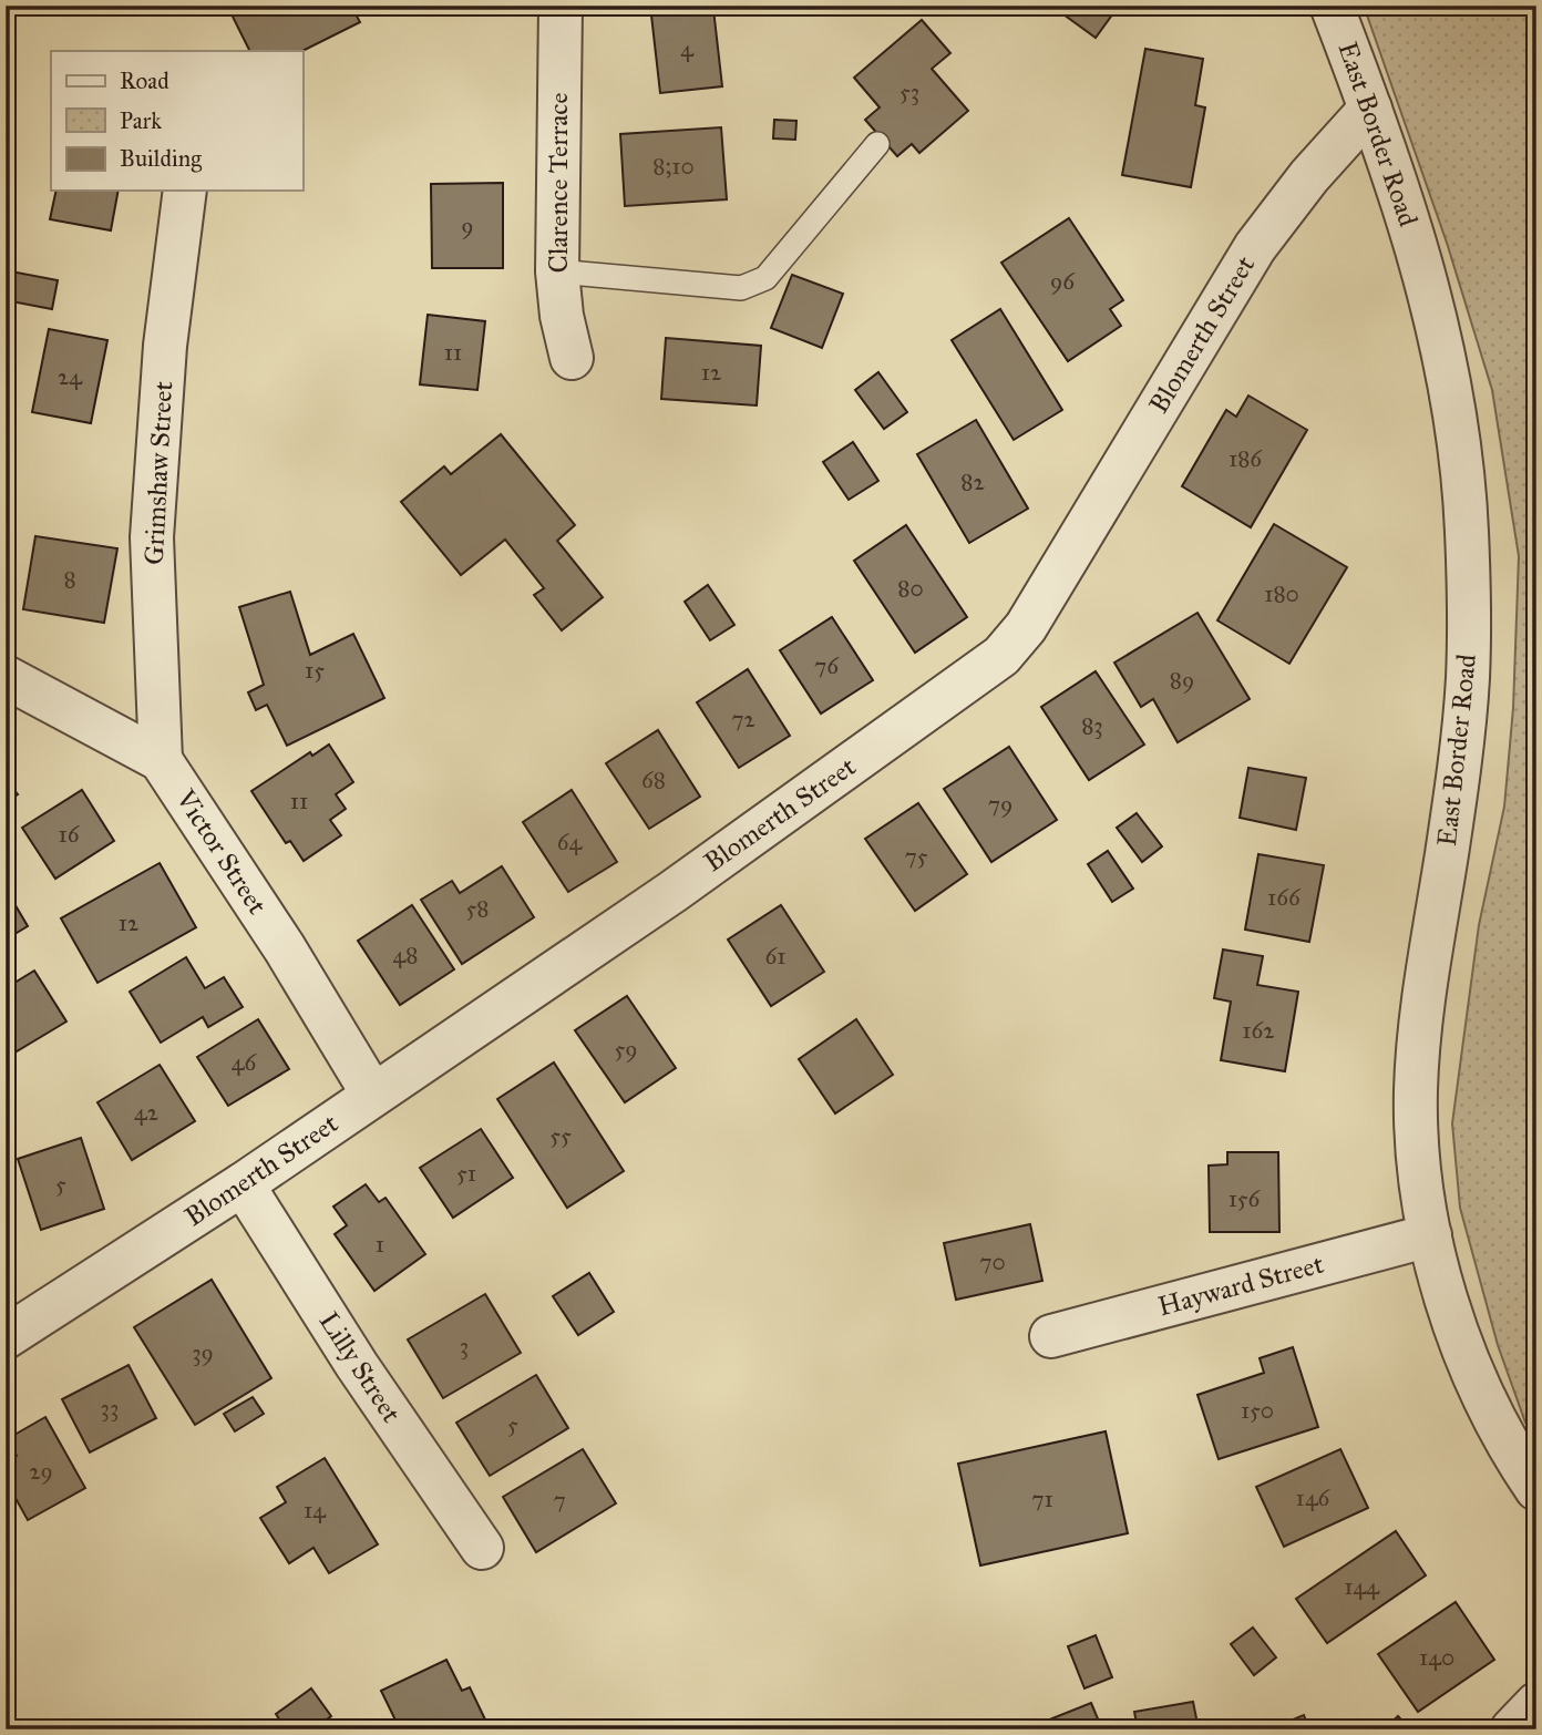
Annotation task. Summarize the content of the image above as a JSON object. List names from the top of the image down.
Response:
{
  "streets": {
    "street": [
      "East Border Road",
      "Clarence Terrace",
      "Blomerth Street",
      "Grimshaw Street",
      "Victor Street",
      "Hayward Street",
      "Lilly Street"
    ]
  },
  "crossings": [
    ["East Border Road", "Blomerth Street"],
    ["East Border Road", "Hayward Street"],
    ["Blomerth Street", "Victor Street"],
    ["Blomerth Street", "Lilly Street"],
    ["Grimshaw Street", "Victor Street"]
  ],
  "house_numbers": [
    "4",
    "53",
    "8;10",
    "9",
    "96",
    "11",
    "12",
    "24",
    "186",
    "82",
    "8",
    "80",
    "180",
    "76",
    "15",
    "89",
    "72",
    "83",
    "68",
    "11",
    "79",
    "16",
    "64",
    "75",
    "166",
    "58",
    "12",
    "48",
    "61",
    "162",
    "59",
    "46",
    "42",
    "55",
    "51",
    "5",
    "156",
    "1",
    "70",
    "3",
    "39",
    "33",
    "150",
    "5",
    "29",
    "146",
    "71",
    "7",
    "14",
    "144",
    "140"
  ],
  "legend": ["Road", "Park", "Building"]
}
